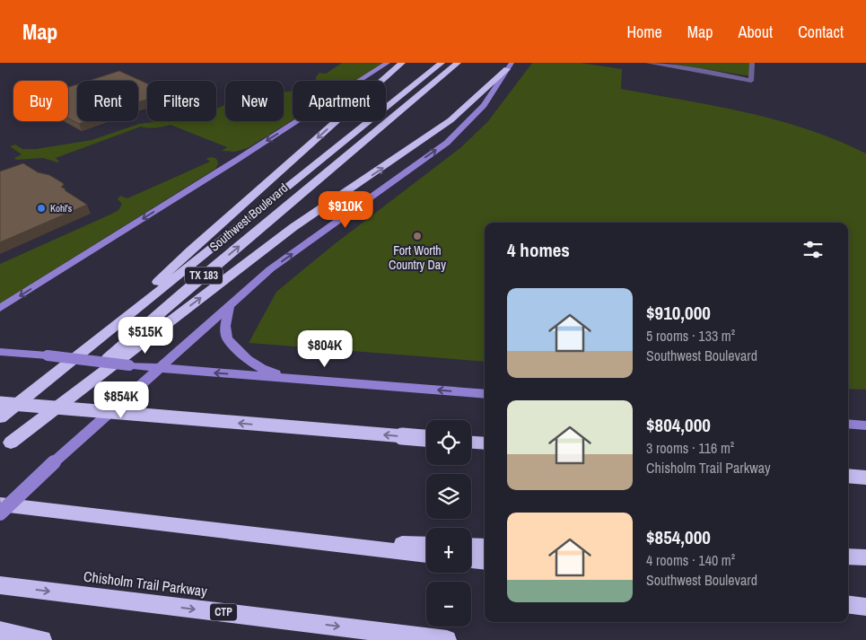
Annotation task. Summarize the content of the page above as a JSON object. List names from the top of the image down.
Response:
{
  "streets": {
    "highway": [
      "Southwest Boulevard",
      "TX 183",
      "Chisholm Trail Parkway",
      "CTP"
    ]
  },
  "places": ["Kohl's", "Fort Worth Country Day"],
  "page": {
    "header": "Map",
    "nav": [
      "Home",
      "Map",
      "About",
      "Contact"
    ],
    "chip": [
      "Buy",
      "Rent",
      "Filters",
      "New",
      "Apartment"
    ],
    "price": [
      "$910K",
      "$515K",
      "$804K",
      "$854K"
    ],
    "heading": "4 homes",
    "list": [
      {
        "name": "$910,000",
        "note": "5 rooms · 133 m² · Southwest Boulevard"
      },
      {
        "name": "$804,000",
        "note": "3 rooms · 116 m² · Chisholm Trail Parkway"
      },
      {
        "name": "$854,000",
        "note": "4 rooms · 140 m² · Southwest Boulevard"
      }
    ],
    "map_buttons": ["+", "−"]
  }
}
